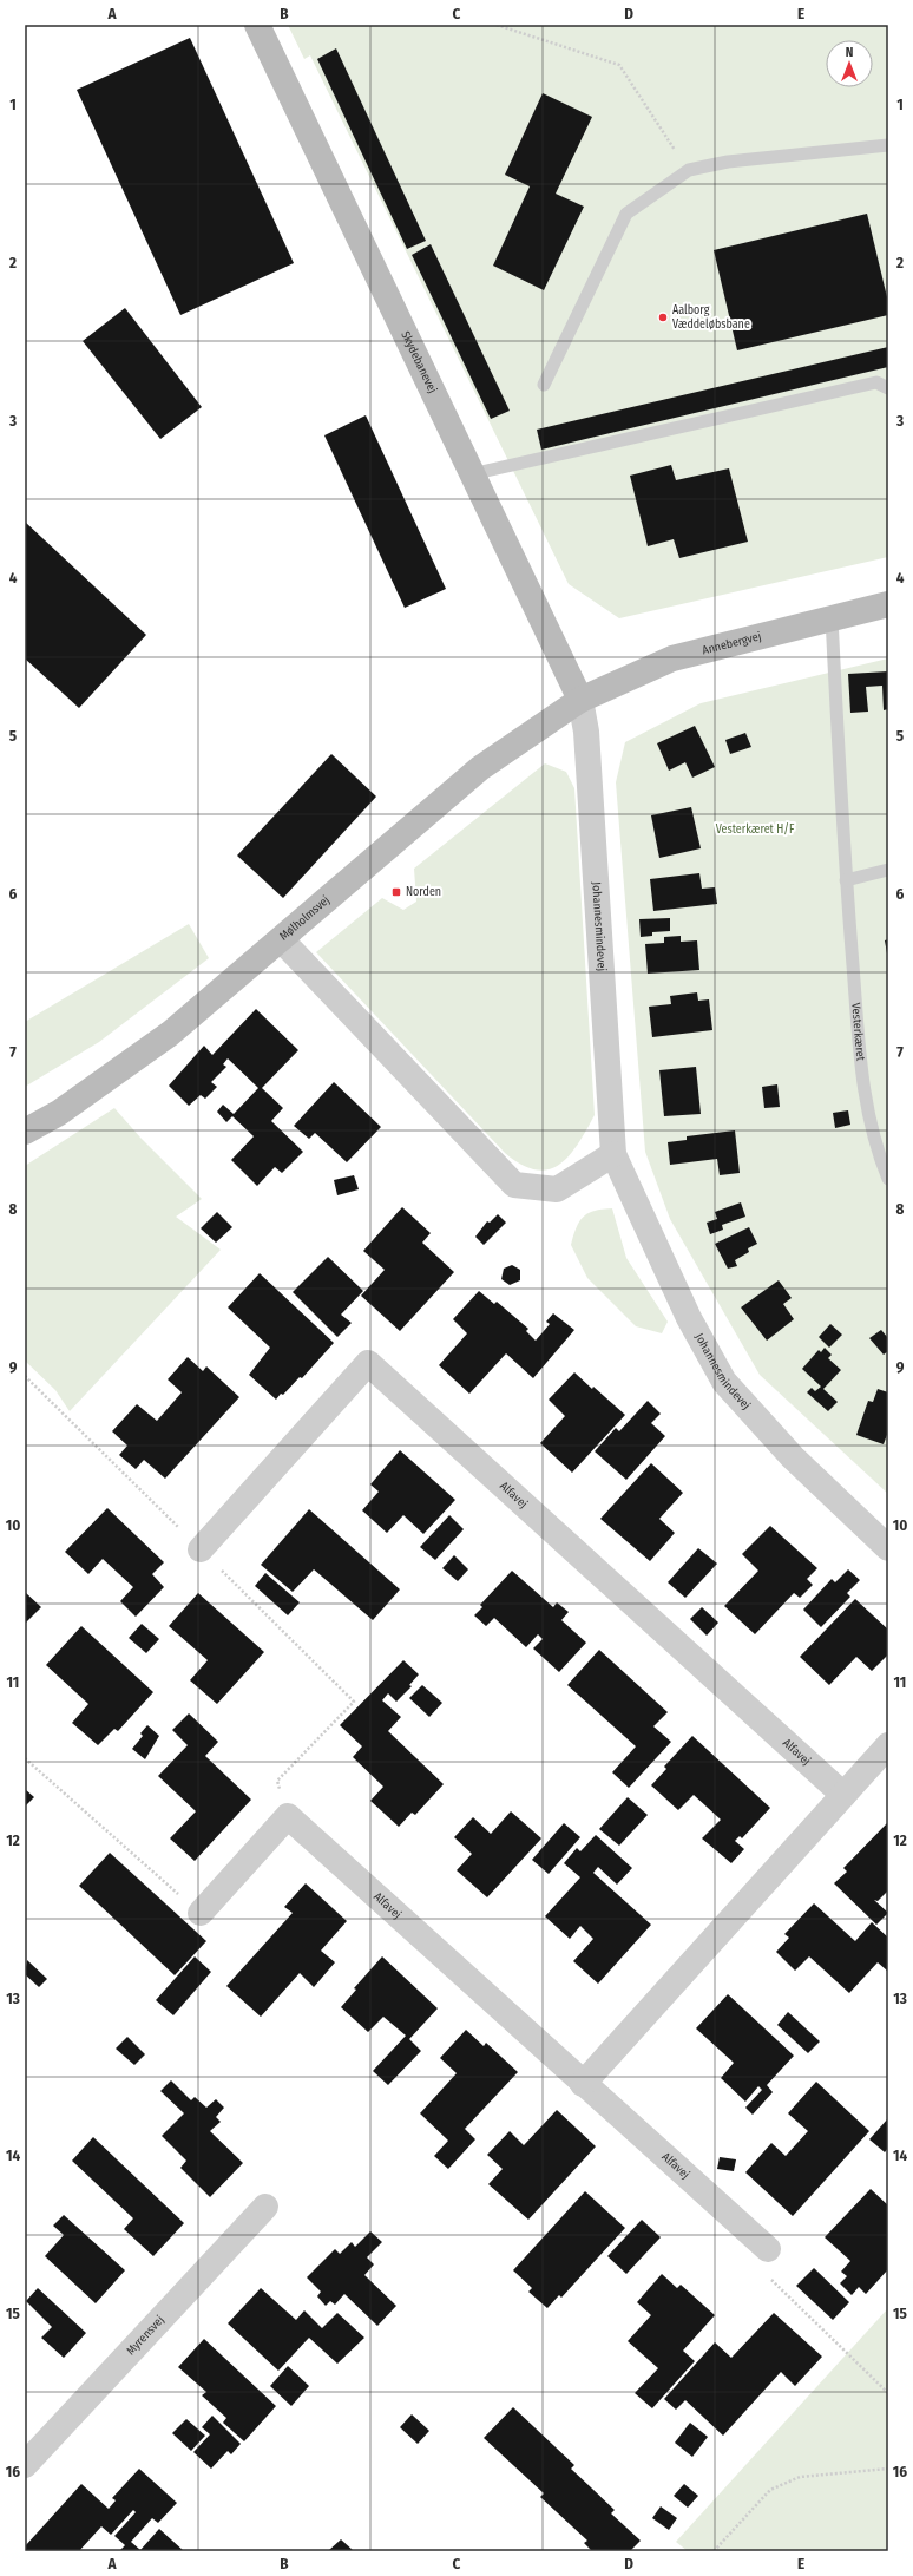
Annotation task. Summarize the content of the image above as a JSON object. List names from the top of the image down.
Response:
{
  "streets": {
    "street": [
      "Skydebanevej",
      "Annebergvej",
      "Mølholmsvej",
      "Johannesmindevej",
      "Alfavej",
      "Myrensvej"
    ],
    "lane": ["Vesterkæret"]
  },
  "crossings": [
    ["Skydebanevej", "Annebergvej"],
    ["Skydebanevej", "Mølholmsvej"],
    ["Skydebanevej", "Johannesmindevej"],
    ["Annebergvej", "Mølholmsvej"],
    ["Annebergvej", "Johannesmindevej"],
    ["Annebergvej", "Vesterkæret"],
    ["Mølholmsvej", "Johannesmindevej"]
  ],
  "parks": ["Vesterkæret H/F"],
  "places": {
    "other": ["Aalborg Væddeløbsbane"],
    "transit": ["Norden"]
  },
  "north": "top",
  "grid": {
    "columns": [
      "A",
      "B",
      "C",
      "D",
      "E"
    ],
    "rows": [
      "1",
      "2",
      "3",
      "4",
      "5",
      "6",
      "7",
      "8",
      "9",
      "10",
      "11",
      "12",
      "13",
      "14",
      "15",
      "16"
    ]
  }
}
